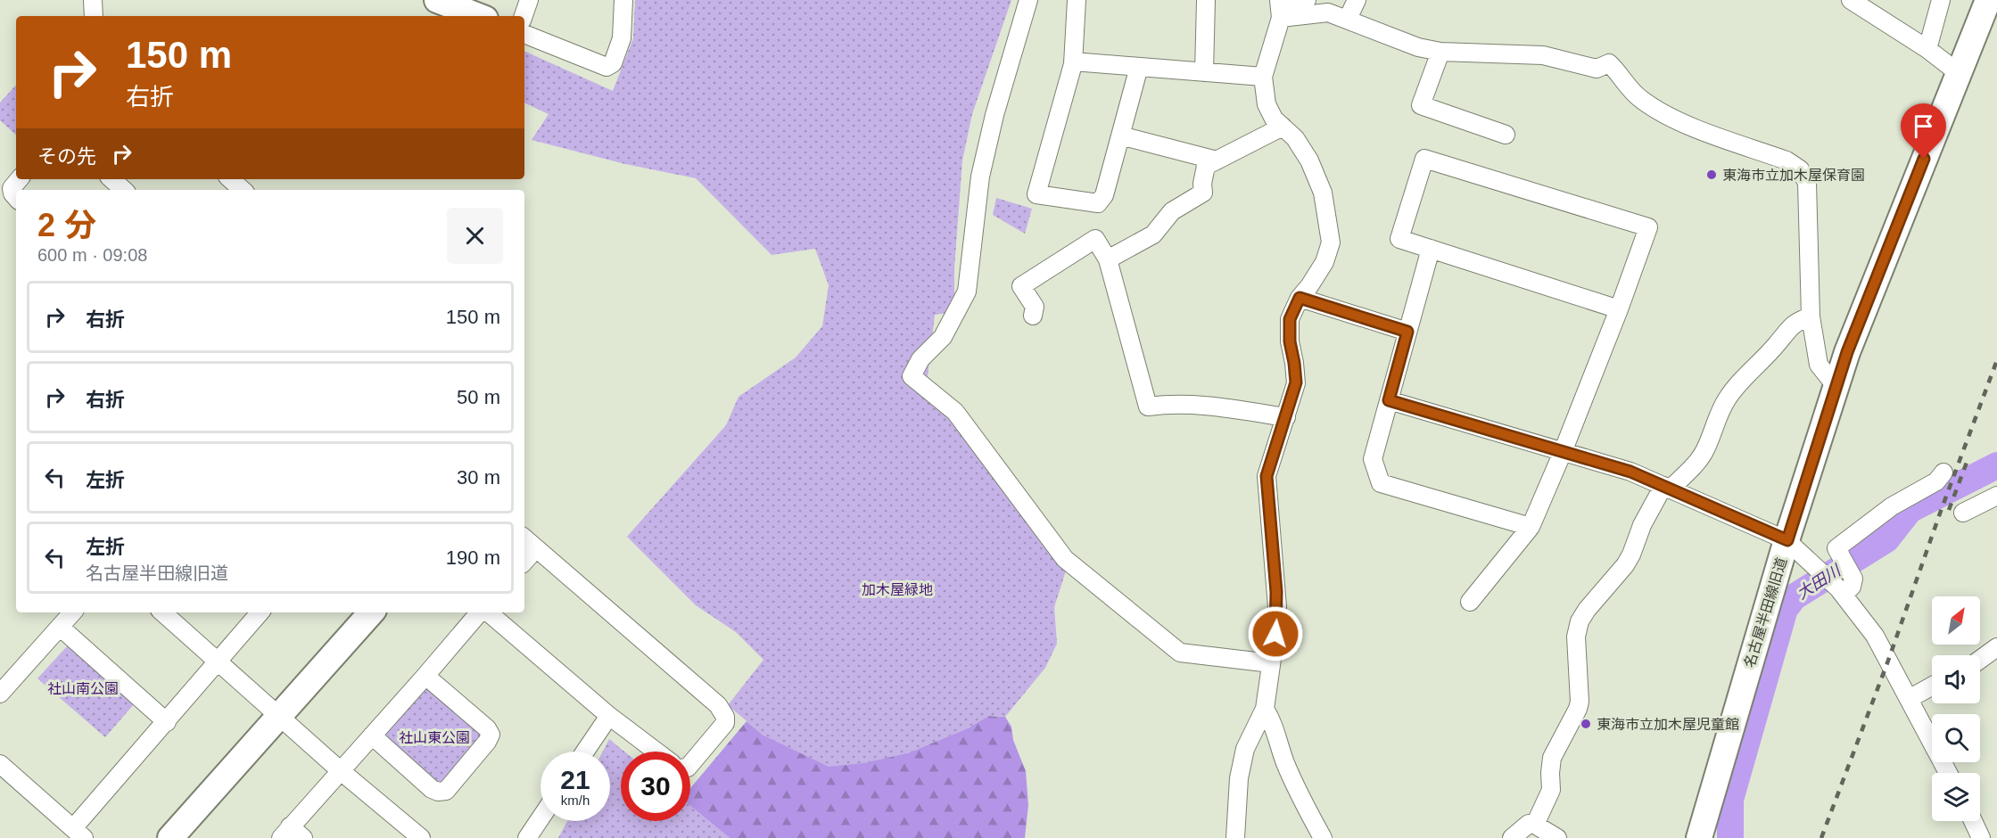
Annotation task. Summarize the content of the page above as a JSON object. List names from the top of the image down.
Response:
{
  "streets": {
    "street": ["名古屋半田線旧道"]
  },
  "water": ["大田川"],
  "parks": ["加木屋緑地", "社山南公園", "社山東公園"],
  "places": ["東海市立加木屋保育園", "東海市立加木屋児童館"],
  "north": "top right",
  "page": {
    "turn": ["150 m", "右折"],
    "then": "その先",
    "heading": ["2 分", "600 m · 09:08"],
    "list": [
      {
        "name": "右折",
        "value": "150 m"
      },
      {
        "name": "右折",
        "value": "50 m"
      },
      {
        "name": "左折",
        "value": "30 m"
      },
      {
        "name": "左折",
        "note": "名古屋半田線旧道",
        "value": "190 m"
      }
    ],
    "speed": "21 km/h",
    "limit": "30"
  }
}
